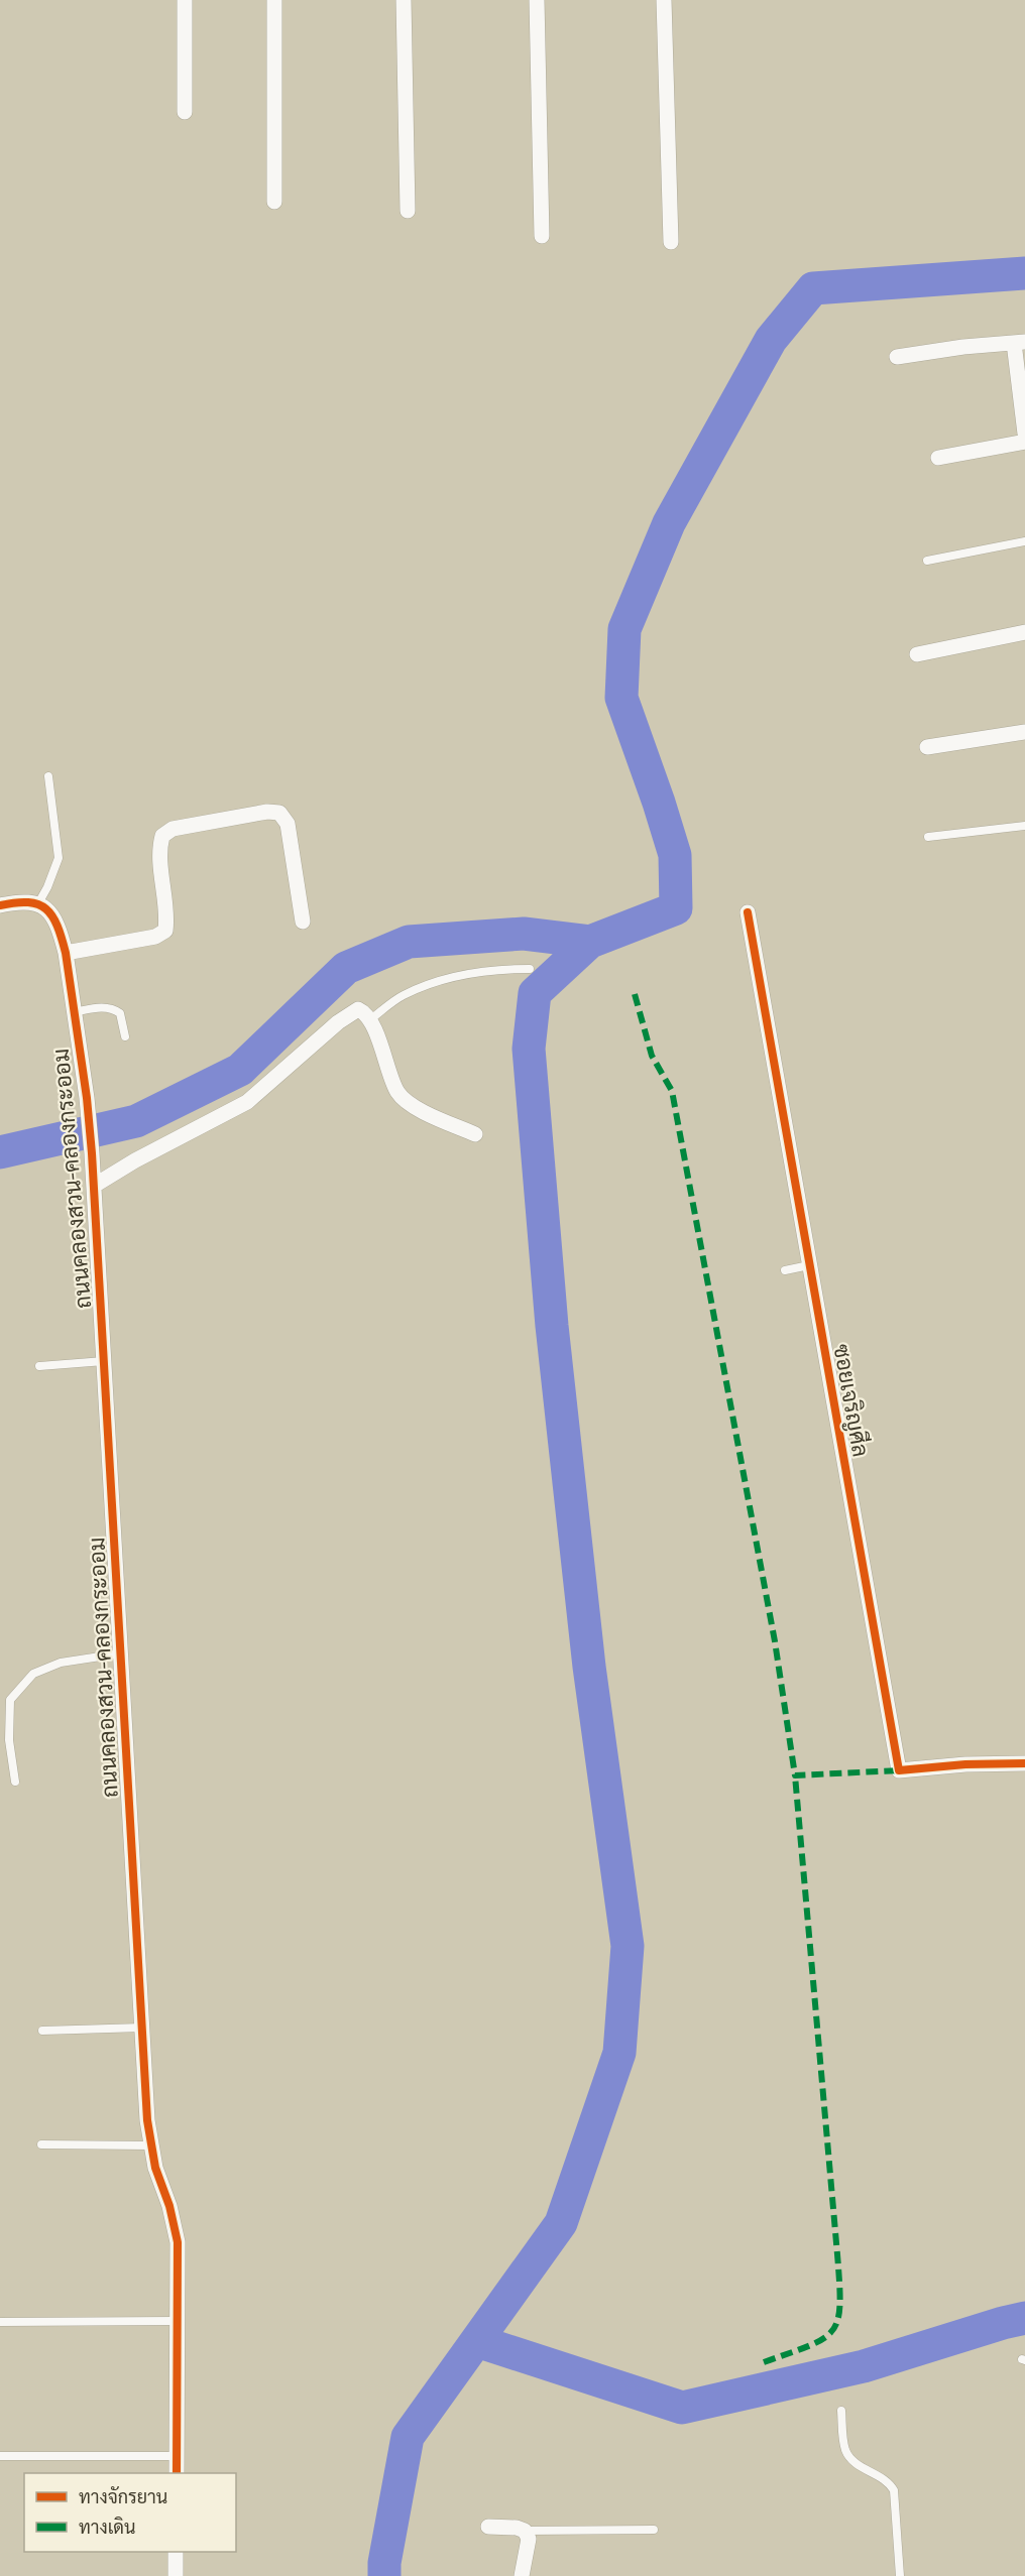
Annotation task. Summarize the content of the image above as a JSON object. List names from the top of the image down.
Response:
{
  "streets": {
    "street": ["ถนนคลองสวน-คลองกระออม", "ซอยเจริญศีล"]
  },
  "legend": ["ทางจักรยาน", "ทางเดิน"]
}
